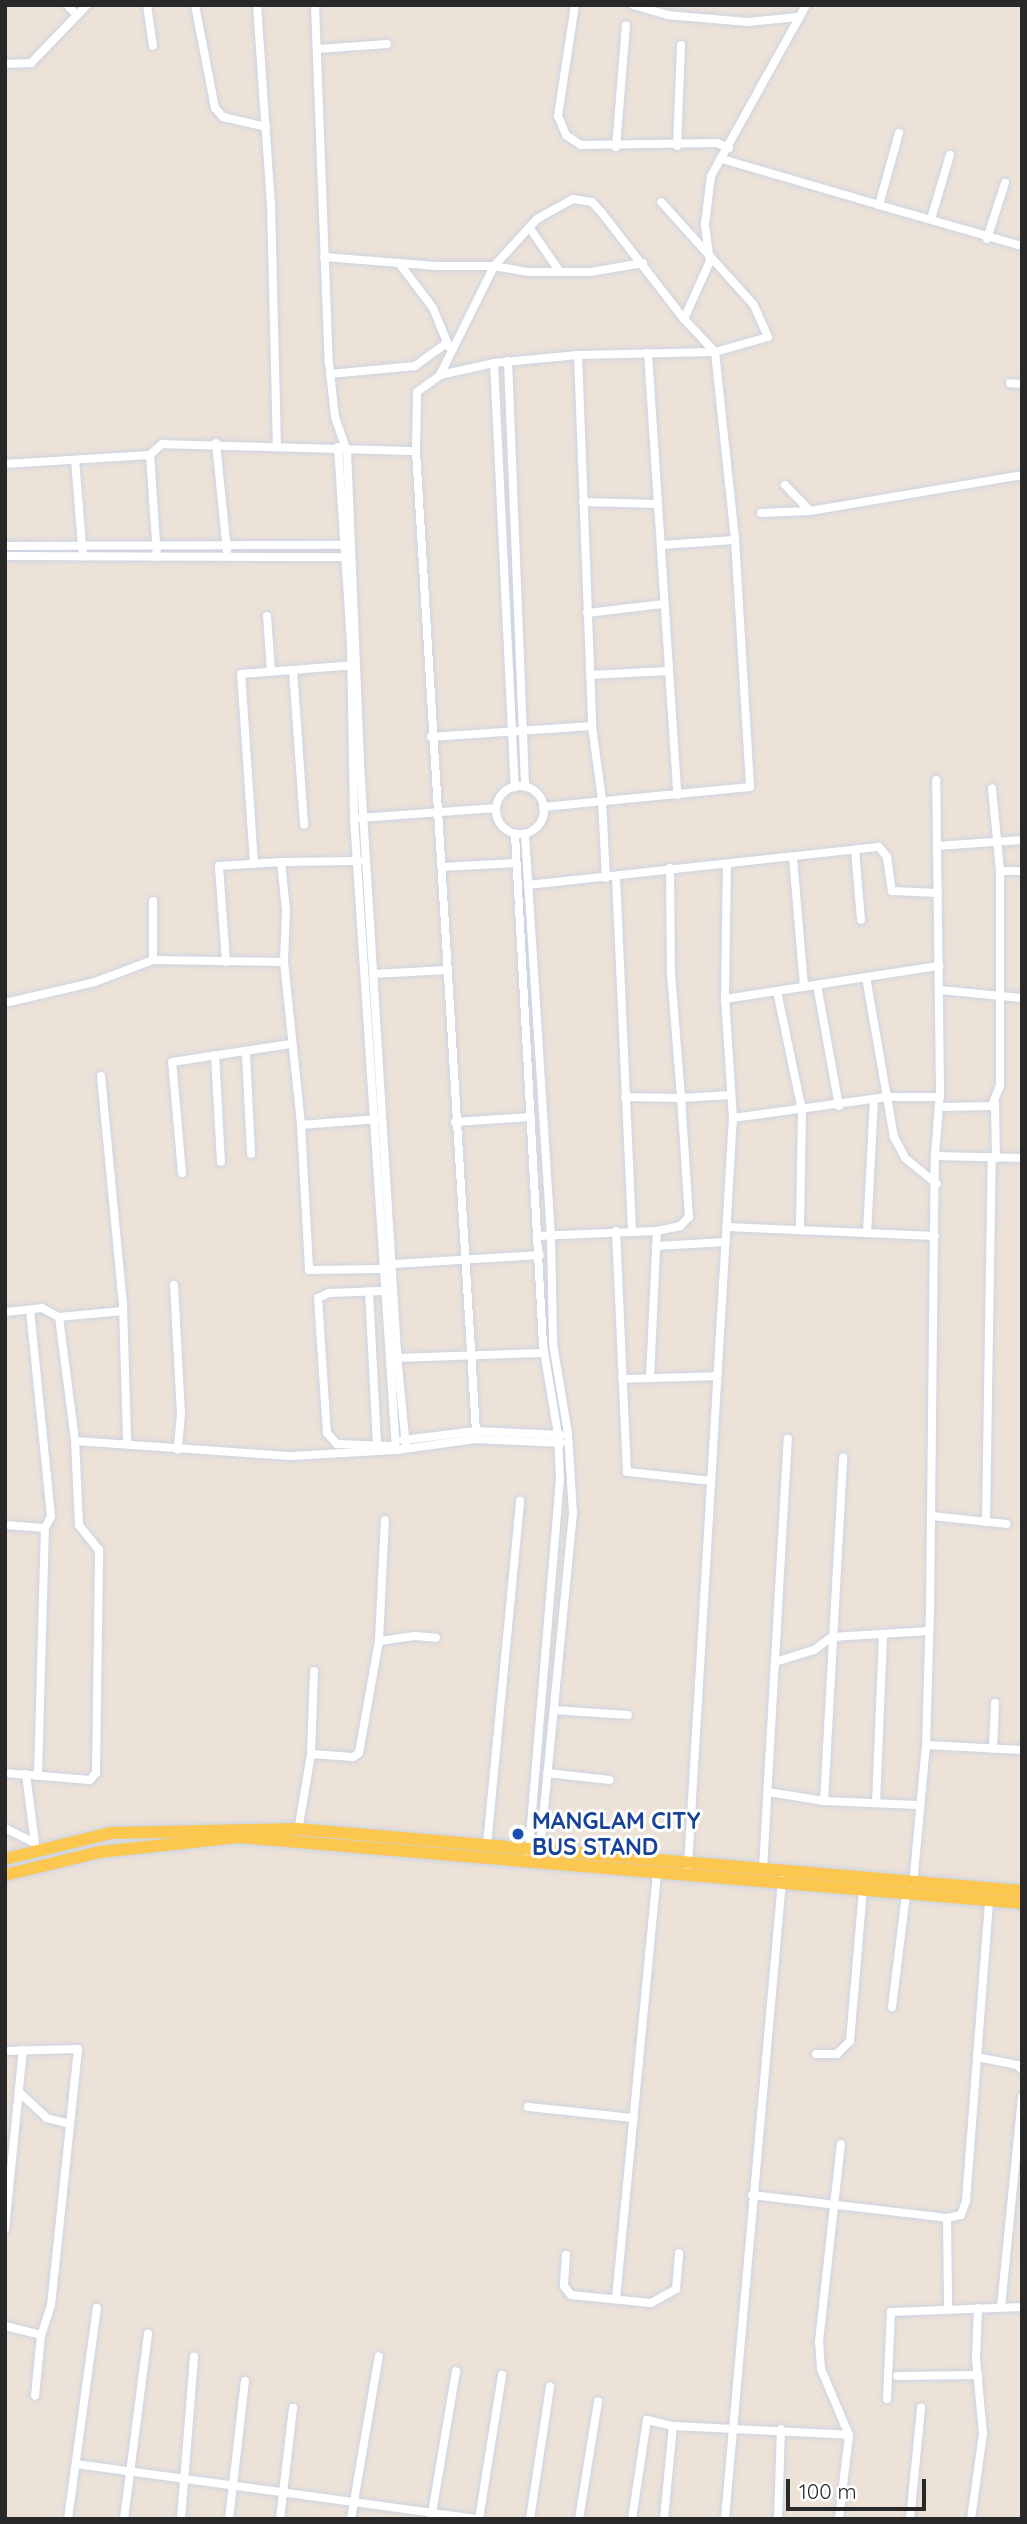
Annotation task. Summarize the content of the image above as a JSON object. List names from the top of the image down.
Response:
{
  "places": ["MANGLAM CITY BUS STAND"],
  "scale_bar": "100 m"
}
